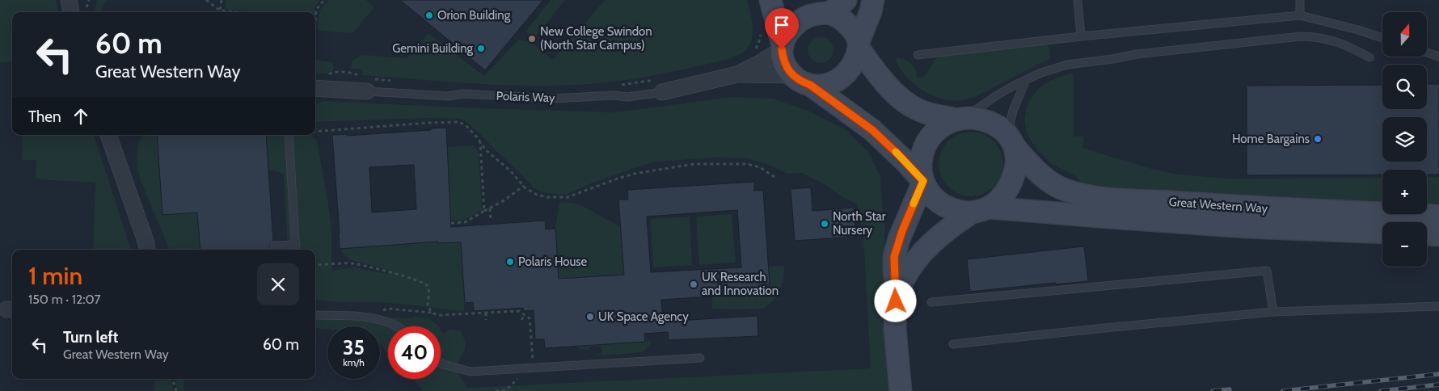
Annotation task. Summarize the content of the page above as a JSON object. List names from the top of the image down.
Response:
{
  "streets": {
    "main road": ["Great Western Way"],
    "street": ["Polaris Way"]
  },
  "places": [
    "Orion Building",
    "New College Swindon (North Star Campus)",
    "Gemini Building",
    "Home Bargains",
    "North Star Nursery",
    "Polaris House",
    "UK Research and Innovation",
    "UK Space Agency"
  ],
  "north": "top",
  "page": {
    "map_buttons": ["+", "−"],
    "turn": ["60 m", "Great Western Way"],
    "then": "Then",
    "heading": ["1 min", "150 m · 12:07"],
    "list": [
      {
        "name": "Turn left",
        "note": "Great Western Way",
        "value": "60 m"
      }
    ],
    "speed": "35 km/h",
    "limit": "40"
  }
}
